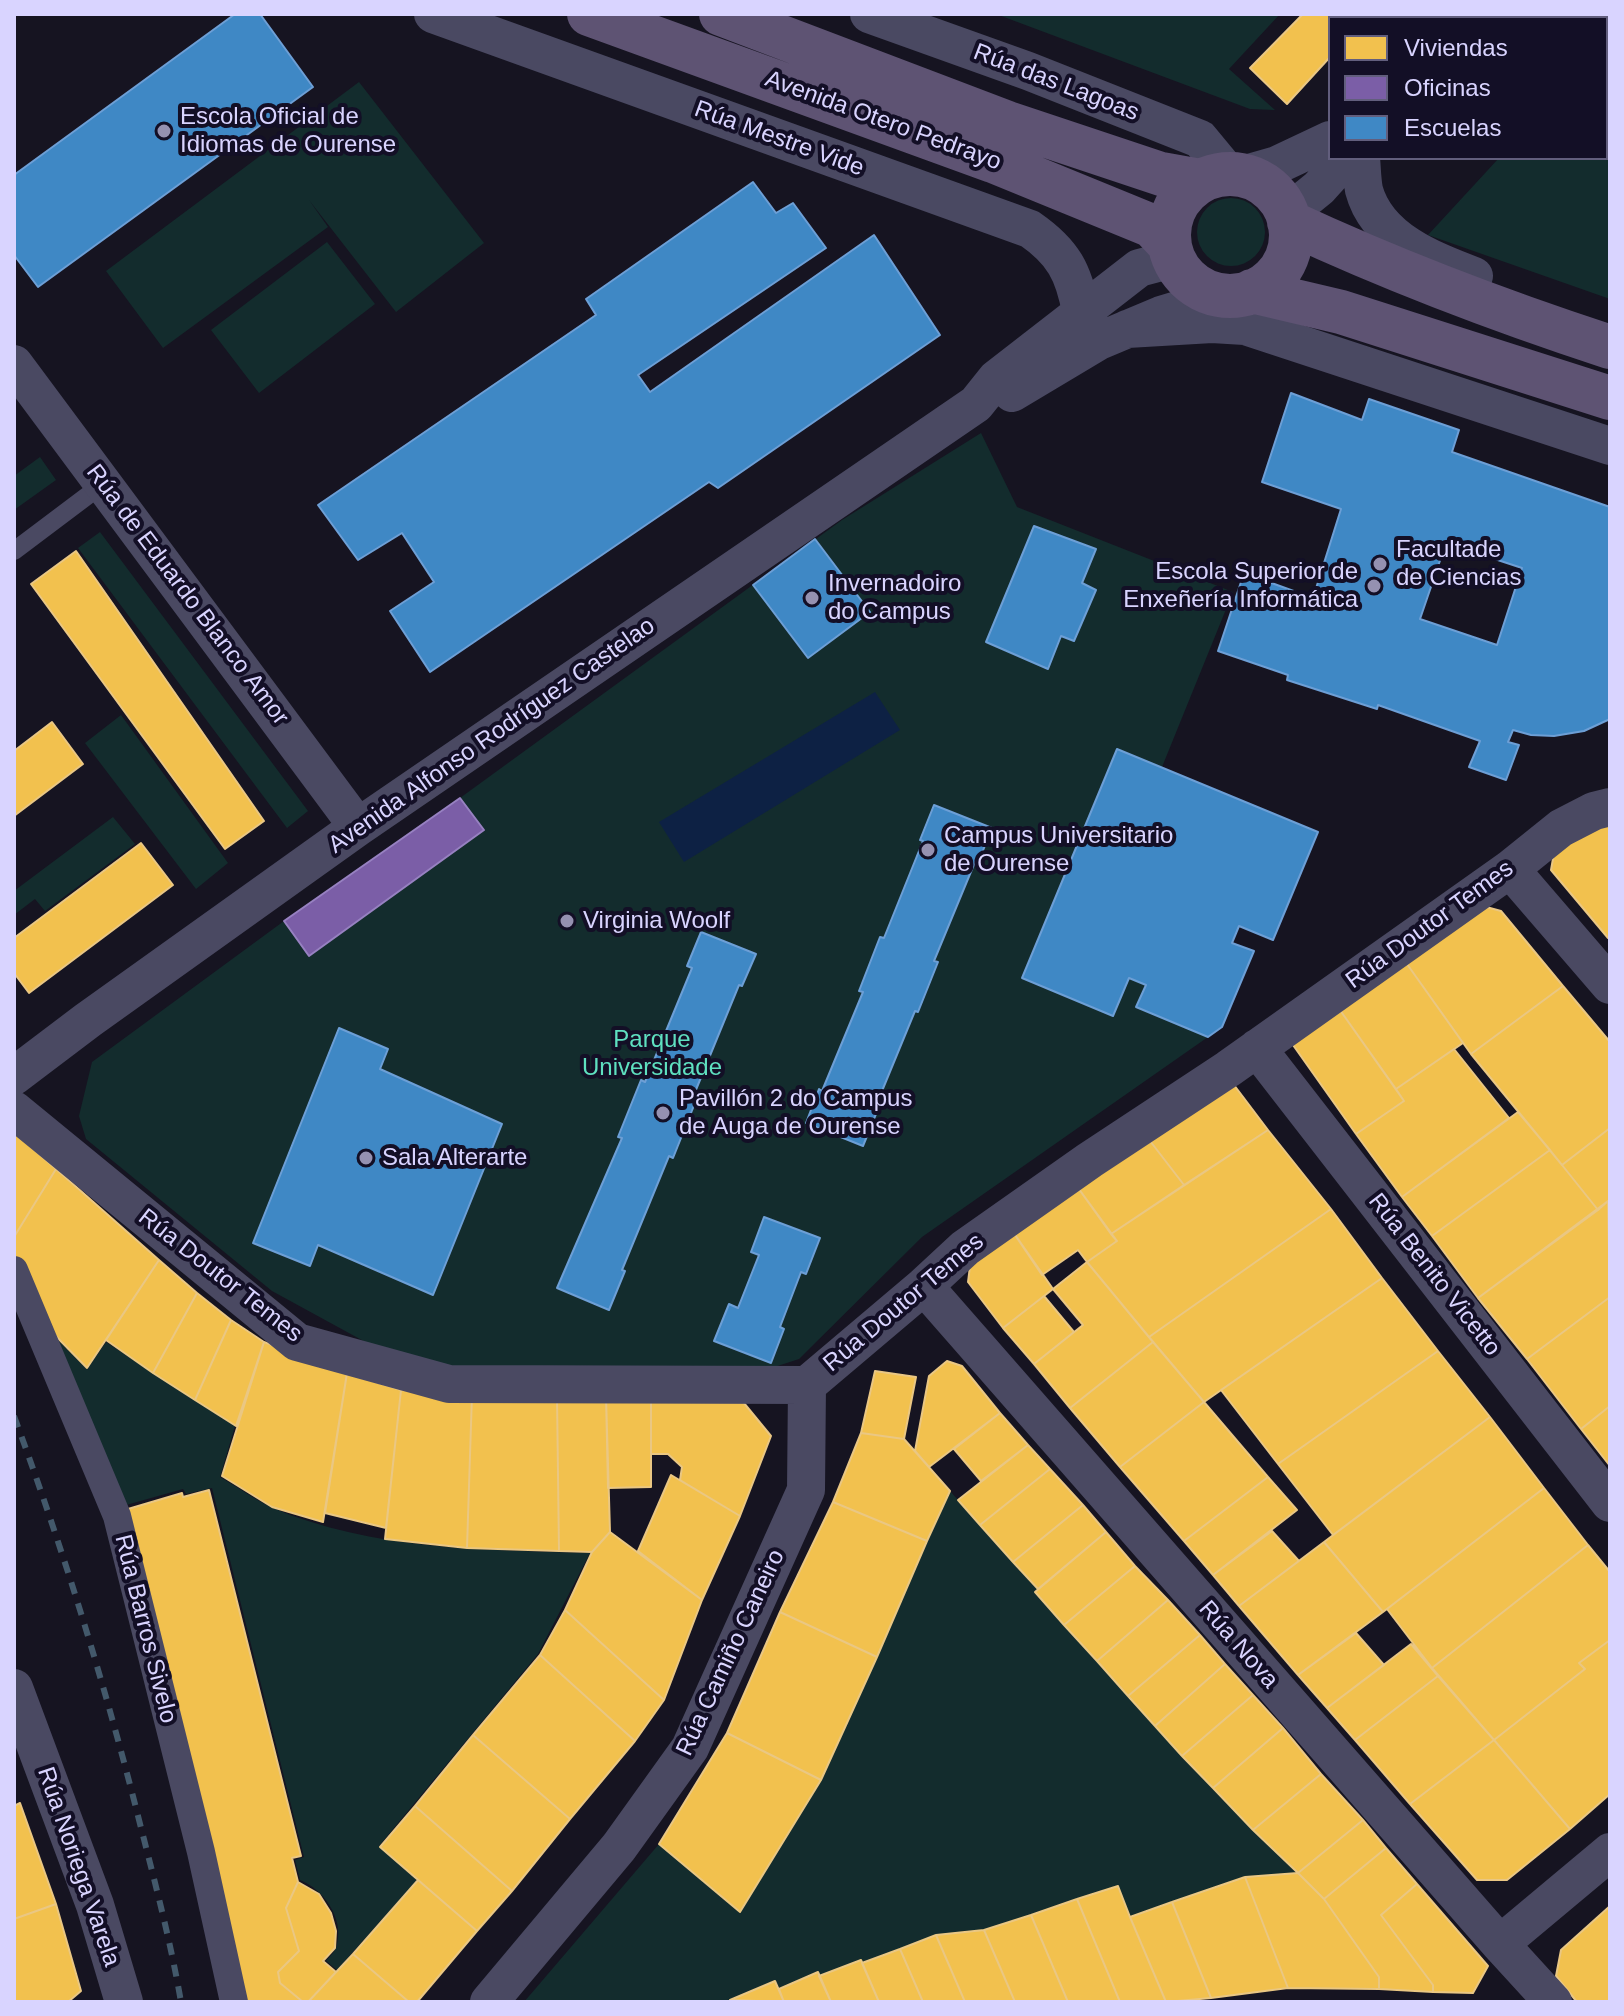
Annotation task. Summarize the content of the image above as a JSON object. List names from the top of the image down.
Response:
{
  "streets": {
    "main road": ["Avenida Otero Pedrayo"],
    "street": [
      "Rúa das Lagoas",
      "Rúa Mestre Vide",
      "Rúa de Eduardo Blanco Amor",
      "Avenida Alfonso Rodríguez Castelao",
      "Rúa Doutor Temes",
      "Rúa Benito Vicetto",
      "Rúa Barros Sivelo",
      "Rúa Nova",
      "Rúa Camiño Caneiro",
      "Rúa Noriega Varela"
    ]
  },
  "crossings": [
    ["Rúa das Lagoas", "Avenida Otero Pedrayo"],
    ["Rúa das Lagoas", "Avenida Alfonso Rodríguez Castelao"],
    ["Avenida Otero Pedrayo", "Avenida Alfonso Rodríguez Castelao"],
    ["Rúa Mestre Vide", "Avenida Alfonso Rodríguez Castelao"],
    ["Rúa de Eduardo Blanco Amor", "Avenida Alfonso Rodríguez Castelao"],
    ["Rúa Doutor Temes", "Rúa Benito Vicetto"],
    ["Rúa Doutor Temes", "Rúa Nova"],
    ["Rúa Doutor Temes", "Rúa Camiño Caneiro"]
  ],
  "parks": ["Parque Universidade"],
  "places": [
    "Escola Oficial de Idiomas de Ourense",
    "Facultade de Ciencias",
    "Escola Superior de Enxeñería Informática",
    "Invernadoiro do Campus",
    "Campus Universitario de Ourense",
    "Virginia Woolf",
    "Pavillón 2 do Campus de Auga de Ourense",
    "Sala Alterarte"
  ],
  "legend": ["Viviendas", "Oficinas", "Escuelas"]
}
